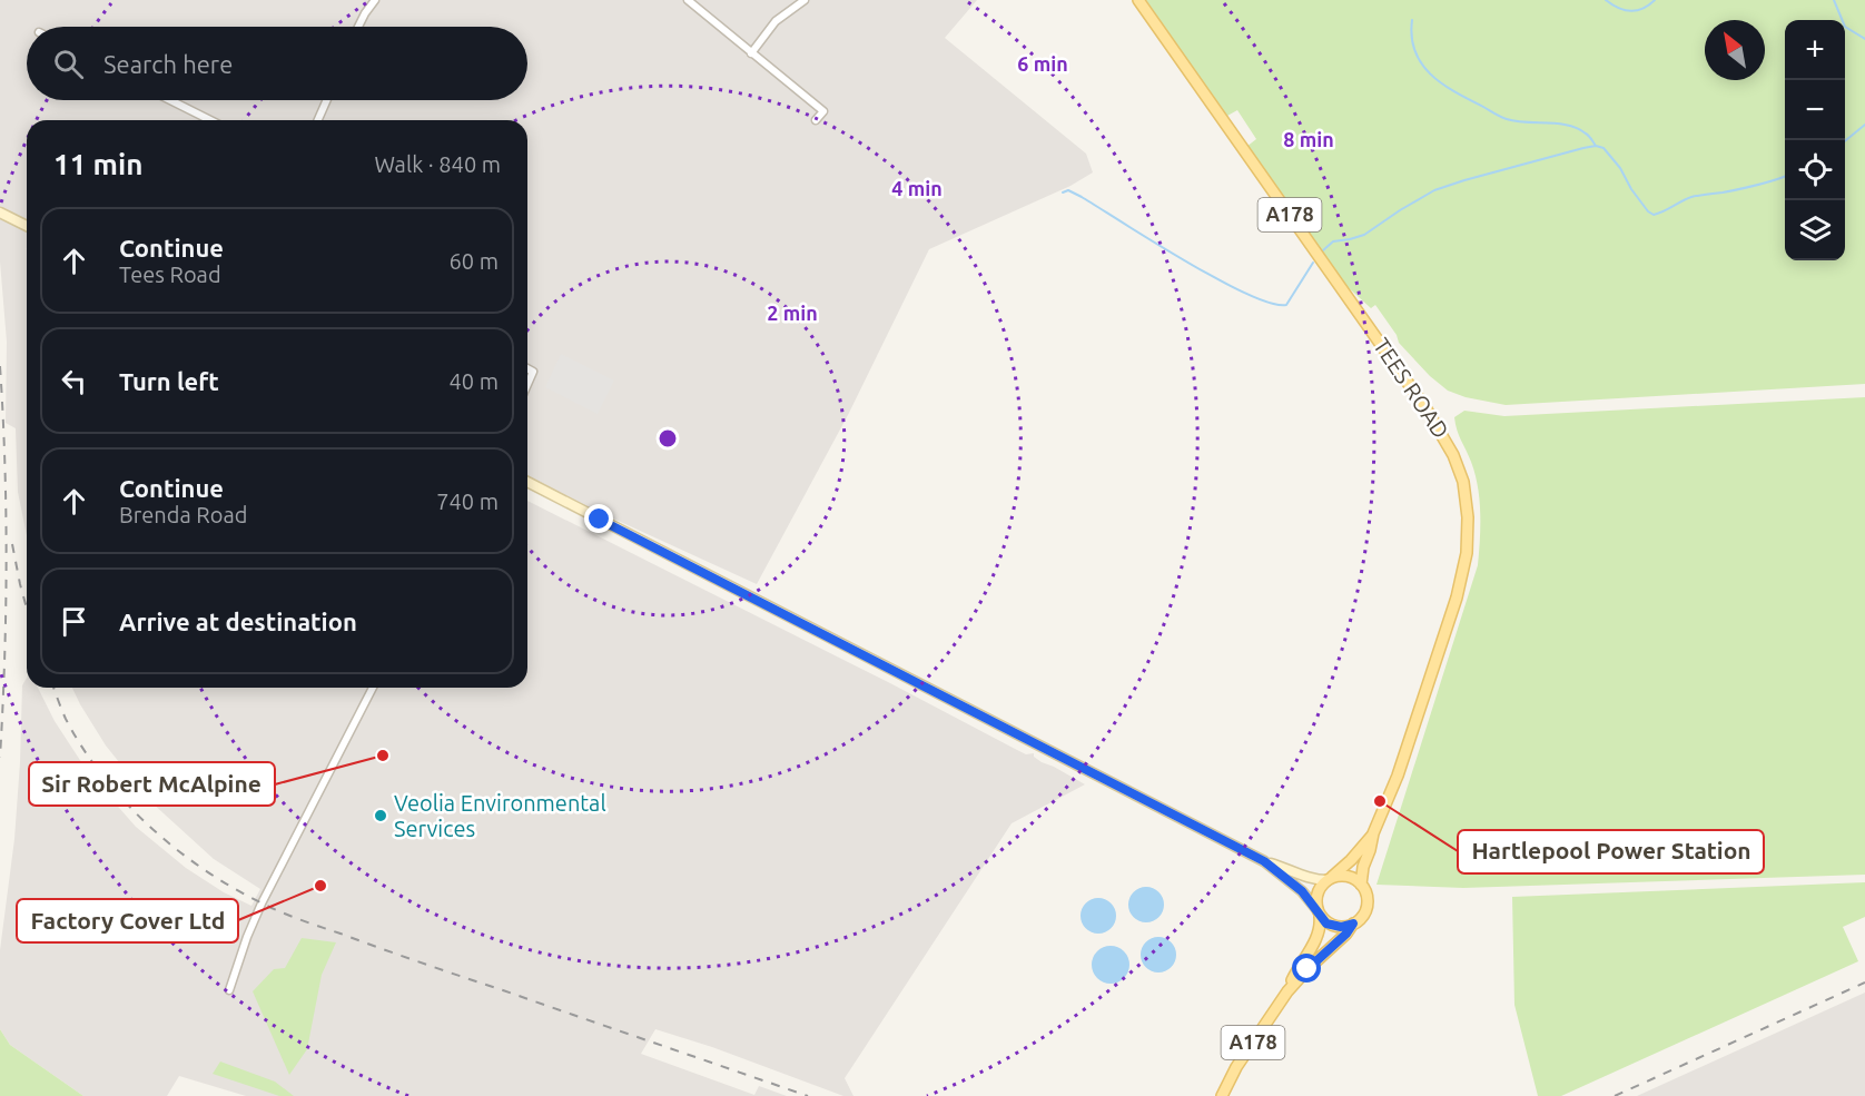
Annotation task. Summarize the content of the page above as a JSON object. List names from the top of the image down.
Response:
{
  "streets": {
    "main road": ["A178", "TEES ROAD"]
  },
  "crossings": [
    ["A178", "TEES ROAD"]
  ],
  "places": [
    "Sir Robert McAlpine",
    "Hartlepool Power Station",
    "Veolia Environmental Services",
    "Factory Cover Ltd"
  ],
  "north": "top left",
  "page": {
    "map_buttons": ["+", "−"],
    "search": "Search here",
    "heading": ["11 min", "Walk · 840 m"],
    "list": [
      ["Continue", "Tees Road", "60 m"],
      ["Turn left", "40 m"],
      ["Continue", "Brenda Road", "740 m"],
      "Arrive at destination"
    ]
  },
  "rings": [
    "6 min",
    "8 min",
    "4 min",
    "2 min"
  ]
}
